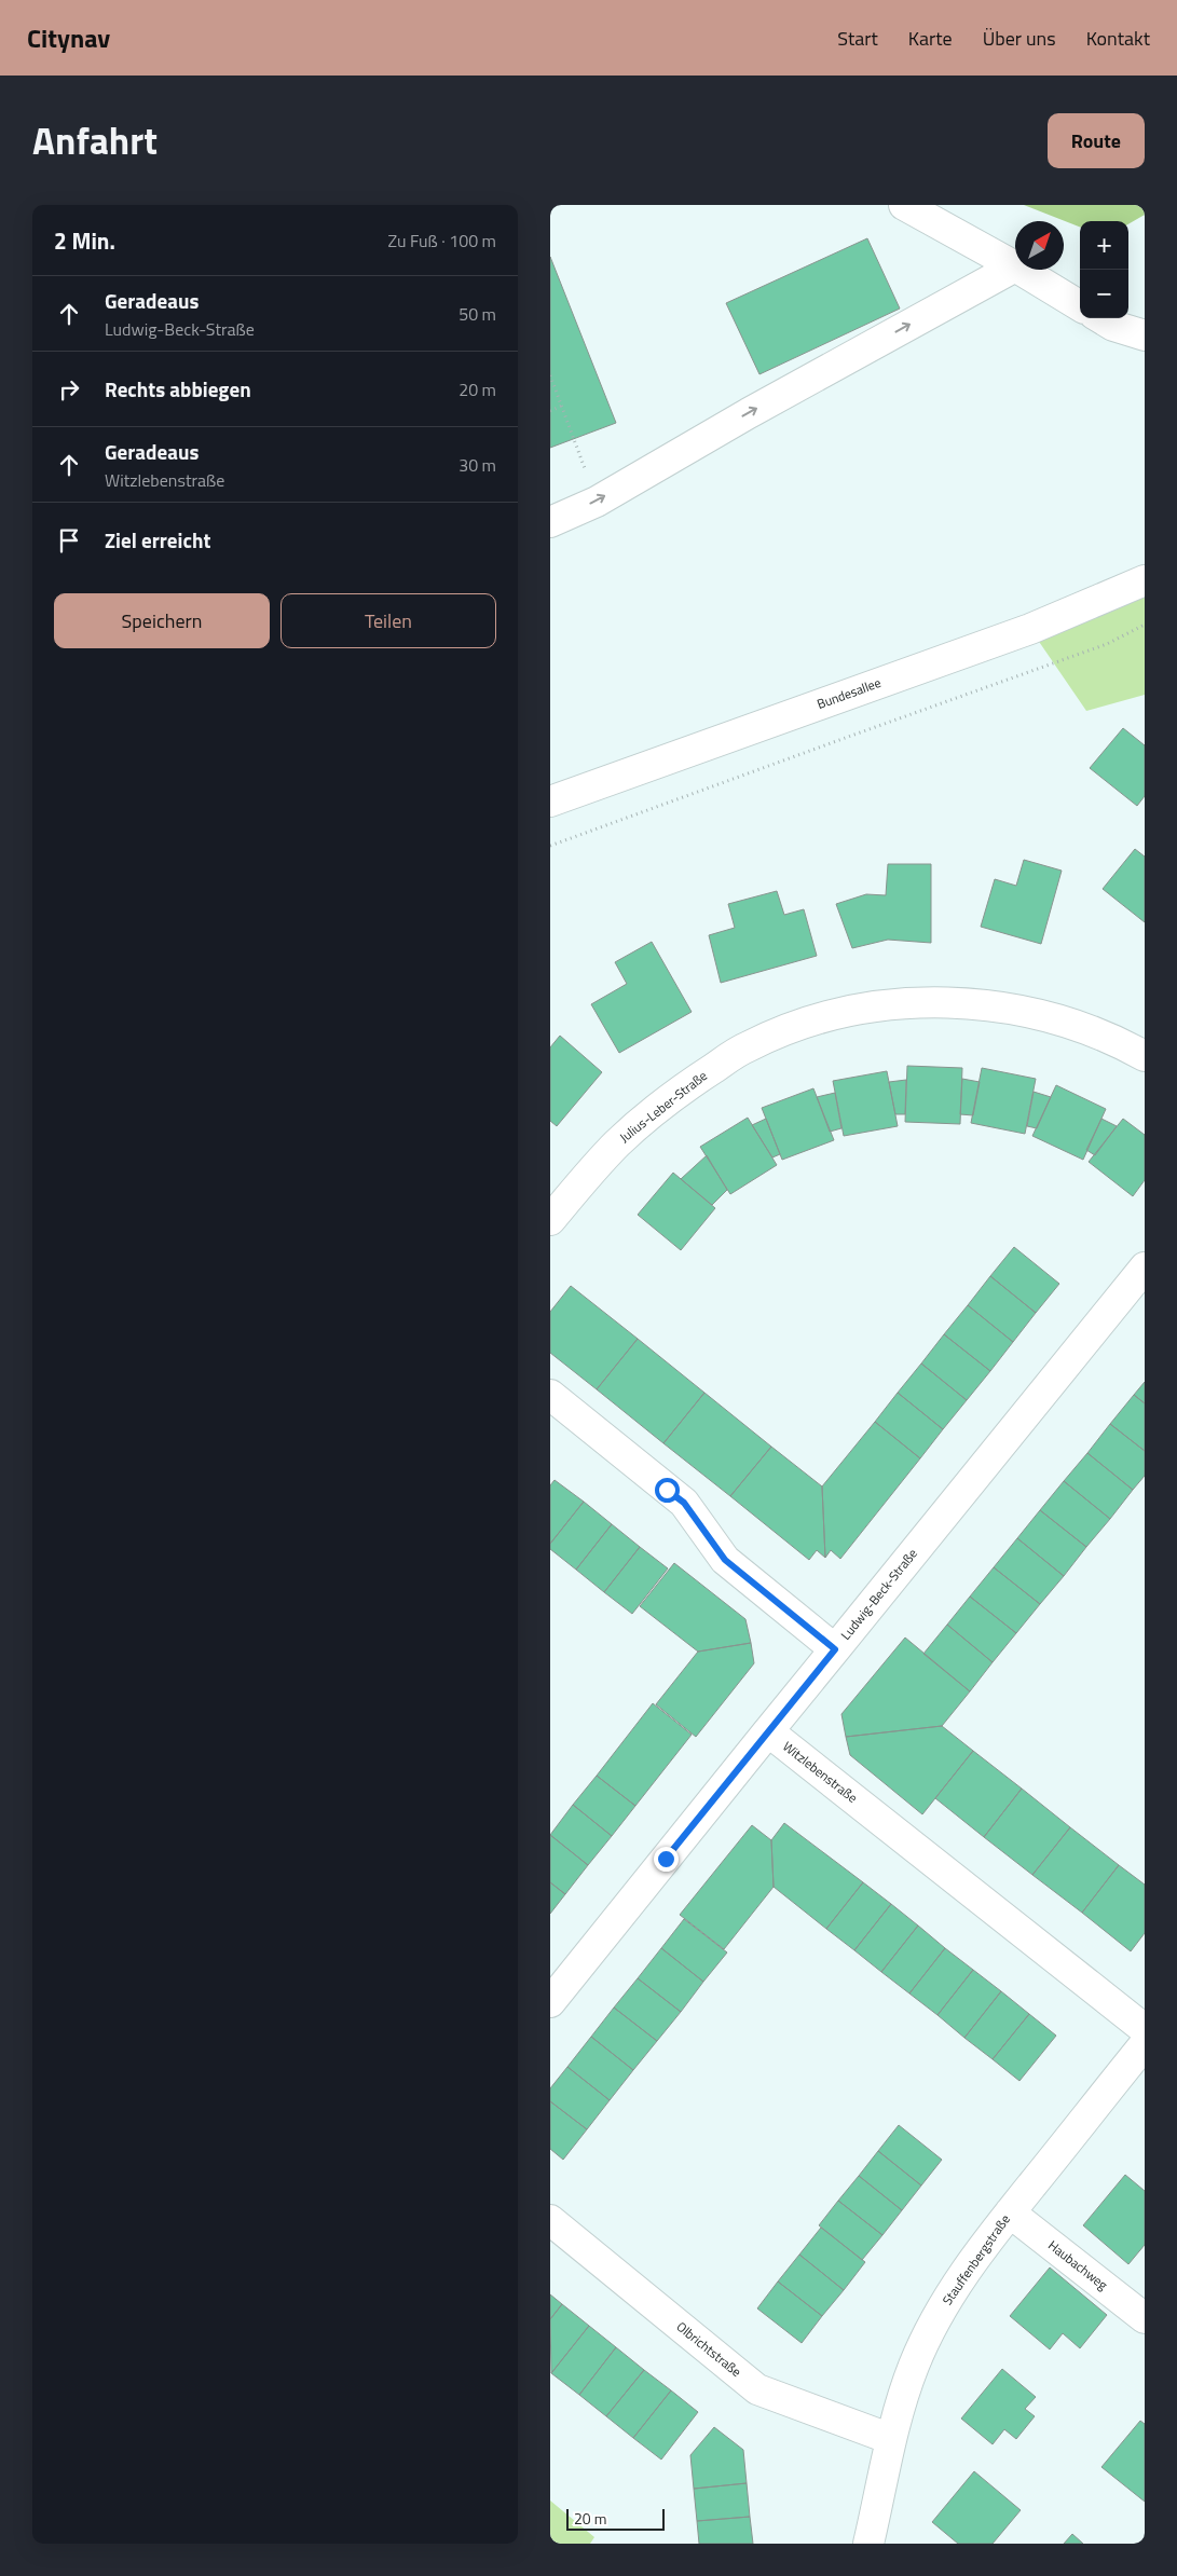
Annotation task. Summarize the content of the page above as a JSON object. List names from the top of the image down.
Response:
{
  "streets": {
    "street": [
      "Bundesallee",
      "Julius-Leber-Straße",
      "Ludwig-Beck-Straße",
      "Witzlebenstraße",
      "Stauffenbergstraße",
      "Haubachweg",
      "Olbrichtstraße"
    ]
  },
  "crossings": [
    ["Stauffenbergstraße", "Haubachweg"],
    ["Stauffenbergstraße", "Olbrichtstraße"]
  ],
  "scale_bar": "20 m",
  "north": "top right",
  "page": {
    "header": "Citynav",
    "nav": [
      "Start",
      "Karte",
      "Über uns",
      "Kontakt"
    ],
    "title": "Anfahrt",
    "buttons": [
      "Route",
      ["Speichern", "Teilen"]
    ],
    "heading": ["2 Min.", "Zu Fuß · 100 m"],
    "map_buttons": ["+", "−"],
    "list": [
      ["Geradeaus", "Ludwig-Beck-Straße", "50 m"],
      ["Rechts abbiegen", "20 m"],
      ["Geradeaus", "Witzlebenstraße", "30 m"],
      "Ziel erreicht"
    ],
    "scale": "20 m"
  }
}
